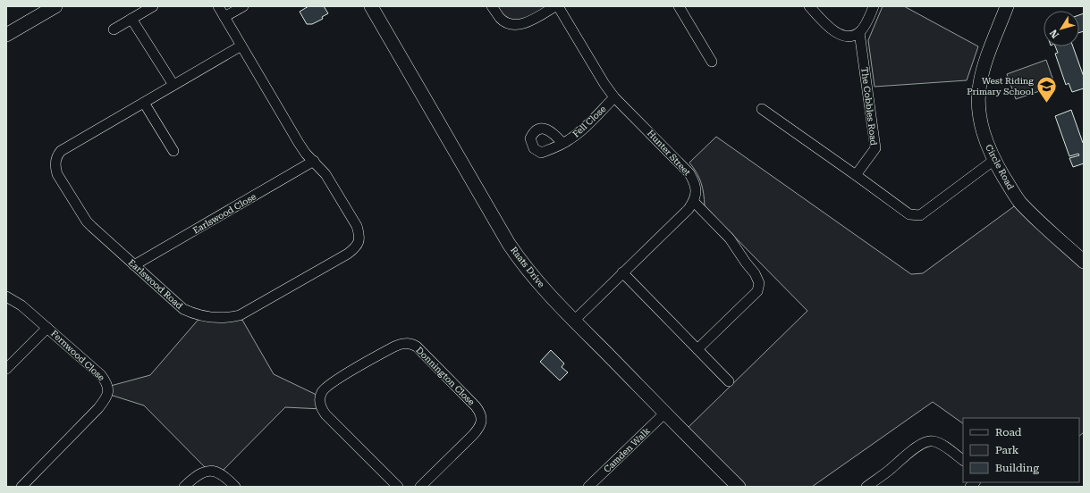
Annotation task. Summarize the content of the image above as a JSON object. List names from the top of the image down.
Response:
{
  "streets": {
    "street": [
      "The Cobbles Road",
      "Fell Close",
      "Hunter Street",
      "Circle Road",
      "Earlswood Close",
      "Raats Drive",
      "Earlswood Road",
      "Fernwood Close",
      "Donnington Close",
      "Camden Walk"
    ]
  },
  "crossings": [
    ["Fell Close", "Hunter Street"],
    ["Earlswood Close", "Earlswood Road"],
    ["Raats Drive", "Camden Walk"]
  ],
  "places": {
    "school or university": ["West Riding Primary School"]
  },
  "legend": ["Road", "Park", "Building"],
  "north": "bottom left"
}
